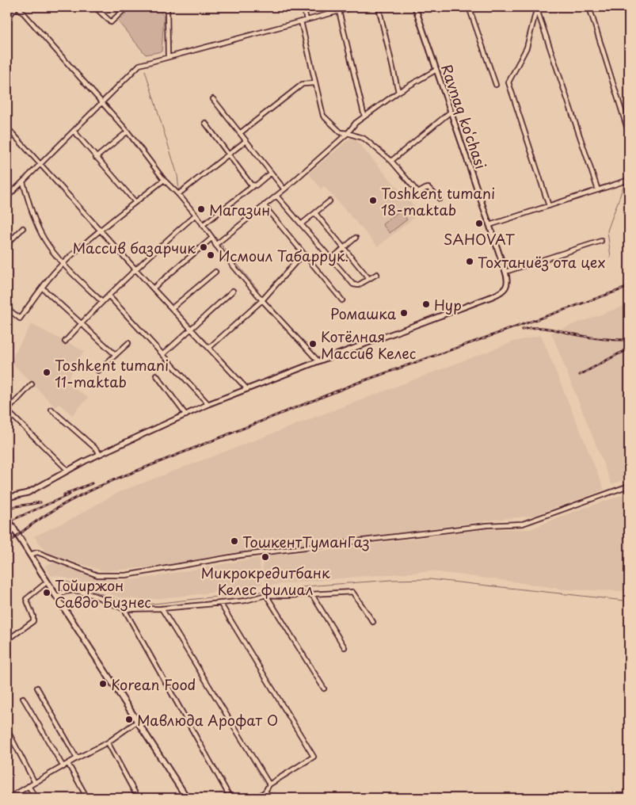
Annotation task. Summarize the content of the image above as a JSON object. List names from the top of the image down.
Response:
{
  "streets": {
    "street": ["Ravnaq ko‘chasi"]
  },
  "places": [
    "Toshkent tumani 18-maktab",
    "Магазин",
    "SAHOVAT",
    "Массив базарчик",
    "Исмоил Табаррук.",
    "Тохтаниёз ота цех",
    "Нур",
    "Ромашка",
    "Котёлная Массив Келес",
    "Toshkent tumani 11-maktab",
    "ТошкентТуманГаз",
    "Микрокредитбанк Келес филиал",
    "Тойиржон Савдо Бизнес",
    "Korean Food",
    "Мавлюда Арофат О"
  ]
}
